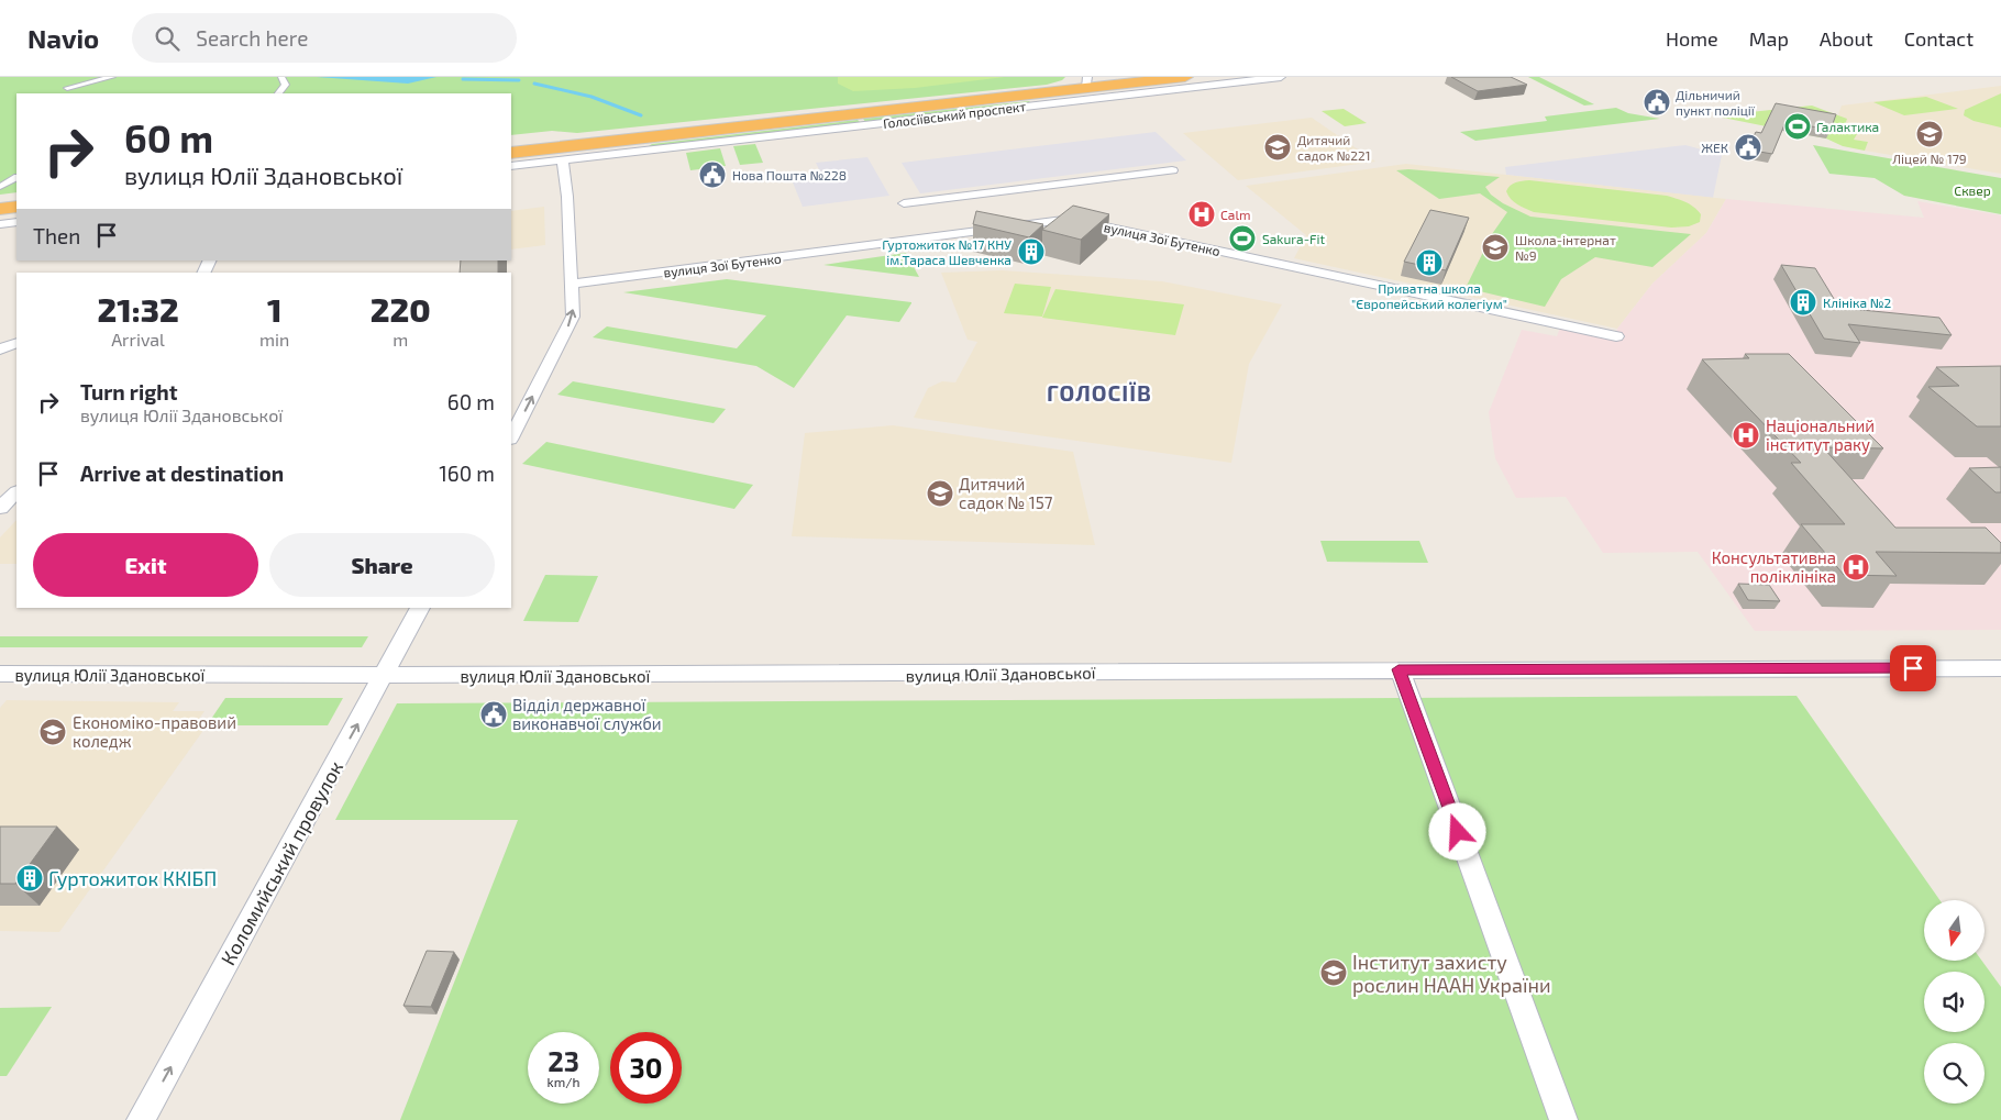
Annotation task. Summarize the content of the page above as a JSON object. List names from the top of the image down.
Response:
{
  "streets": {
    "highway": ["Голосіївський проспект"],
    "street": ["вулиця Зої Бутенко", "вулиця Юлії Здановської", "Коломийський провулок"]
  },
  "crossings": [
    ["вулиця Юлії Здановської", "Коломийський провулок"]
  ],
  "one_way": ["Коломийський провулок"],
  "districts": ["ГОЛОСІЇВ"],
  "parks": ["Сквер"],
  "places": {
    "public building": [
      "Дільничий пункт поліції",
      "ЖЕК",
      "Нова Пошта №228",
      "Відділ державної виконавчої служби"
    ],
    "sports": ["Галактика", "Sakura-Fit"],
    "school or university": [
      "Ліцей № 179",
      "Дитячий садок №221",
      "Школа-інтернат №9",
      "Дитячий садок № 157",
      "Економіко-правовий коледж",
      "Інститут захисту рослин НААН України"
    ],
    "hospital": ["Calm", "Національний інститут раку", "Консультативна поліклініка"],
    "building": [
      "Гуртожиток №17 КНУ ім.Тараса Шевченка",
      "Приватна школа \"Європейський колегіум\"",
      "Клініка №2",
      "Гуртожиток ККІБП"
    ]
  },
  "north": "bottom",
  "page": {
    "header": "Navio",
    "search": "Search here",
    "nav": [
      "Home",
      "Map",
      "About",
      "Contact"
    ],
    "turn": ["60 m", "вулиця Юлії Здановської"],
    "then": "Then",
    "eta": [
      "21:32",
      "Arrival",
      "1",
      "min",
      "220",
      "m"
    ],
    "list": [
      {
        "name": "Turn right",
        "note": "вулиця Юлії Здановської",
        "value": "60 m"
      },
      {
        "name": "Arrive at destination",
        "value": "160 m"
      }
    ],
    "buttons": ["Exit", "Share"],
    "speed": "23 km/h",
    "limit": "30"
  }
}
